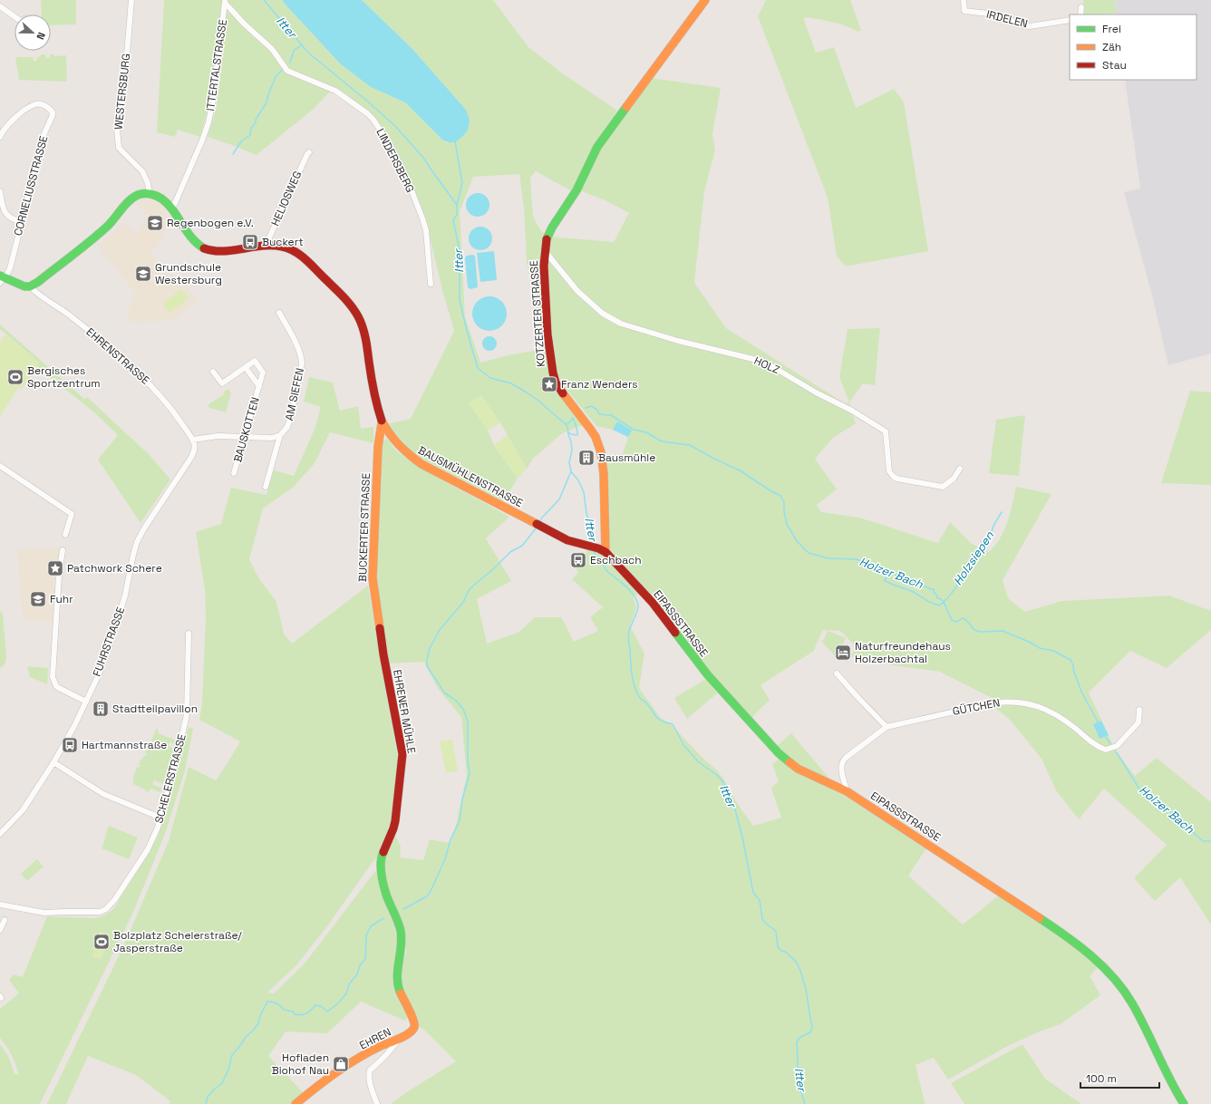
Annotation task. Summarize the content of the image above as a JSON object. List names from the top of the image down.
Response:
{
  "streets": {
    "street": [
      "IRDELEN",
      "ITTERTALSTRASSE",
      "WESTERSBURG",
      "LINDERSBERG",
      "CORNELIUSSTRASSE",
      "HELIOSWEG",
      "KOTZERTER STRASSE",
      "EHRENSTRASSE",
      "HOLZ",
      "AM SIEFEN",
      "BAUSKOTTEN",
      "BAUSMÜHLENSTRASSE",
      "BUCKERTER STRASSE",
      "EIPASSSTRASSE",
      "FUHRSTRASSE",
      "GÜTCHEN",
      "EHRENER MÜHLE",
      "SCHELERSTRASSE",
      "EHREN"
    ]
  },
  "crossings": [
    ["ITTERTALSTRASSE", "LINDERSBERG"],
    ["ITTERTALSTRASSE", "BAUSMÜHLENSTRASSE"],
    ["WESTERSBURG", "BAUSMÜHLENSTRASSE"],
    ["HELIOSWEG", "BAUSMÜHLENSTRASSE"],
    ["KOTZERTER STRASSE", "HOLZ"],
    ["KOTZERTER STRASSE", "BAUSMÜHLENSTRASSE"],
    ["KOTZERTER STRASSE", "EIPASSSTRASSE"],
    ["EHRENSTRASSE", "AM SIEFEN"],
    ["EHRENSTRASSE", "FUHRSTRASSE"],
    ["AM SIEFEN", "BAUSKOTTEN"],
    ["AM SIEFEN", "FUHRSTRASSE"],
    ["BAUSMÜHLENSTRASSE", "BUCKERTER STRASSE"],
    ["BAUSMÜHLENSTRASSE", "EIPASSSTRASSE"],
    ["BUCKERTER STRASSE", "EHRENER MÜHLE"],
    ["EIPASSSTRASSE", "GÜTCHEN"],
    ["EHRENER MÜHLE", "EHREN"]
  ],
  "water": ["Itter", "Holzsiepen", "Holzer Bach"],
  "places": {
    "school or university": ["Regenbogen e.V.", "Grundschule Westersburg", "Fuhr"],
    "bus stop": ["Buckert", "Eschbach", "Hartmannstraße"],
    "sports": ["Bergisches Sportzentrum", "Bolzplatz Schelerstraße/ Jasperstraße"],
    "place": ["Franz Wenders", "Patchwork Schere"],
    "building": ["Bausmühle", "Stadtteilpavillon"],
    "hotel": ["Naturfreundehaus Holzerbachtal"],
    "shop": ["Hofladen Biohof Nau"]
  },
  "legend": ["Frei", "Zäh", "Stau"],
  "scale_bar": "100 m",
  "north": "right"
}
